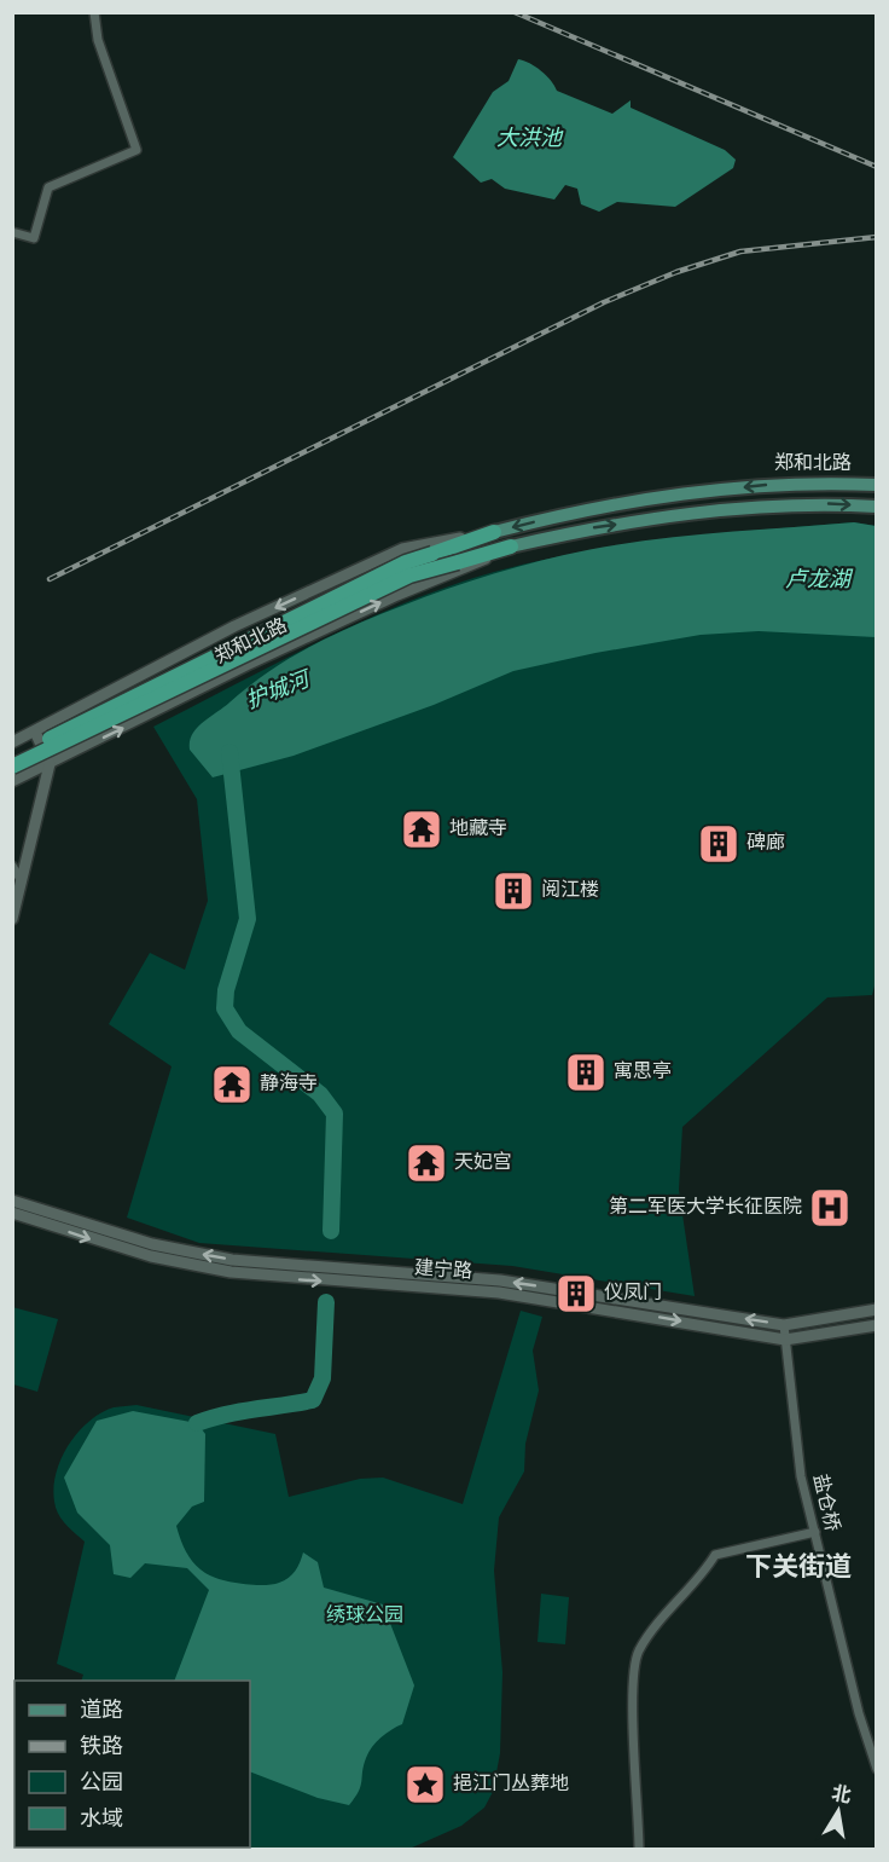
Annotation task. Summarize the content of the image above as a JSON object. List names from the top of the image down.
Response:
{
  "streets": {
    "highway": ["郑和北路"],
    "main road": ["建宁路"],
    "street": ["盐仓桥"]
  },
  "crossings": [
    ["建宁路", "盐仓桥"]
  ],
  "districts": ["下关街道"],
  "water": ["大洪池", "卢龙湖", "护城河"],
  "parks": ["绣球公园"],
  "places": {
    "temple": ["地藏寺", "静海寺", "天妃宫"],
    "building": [
      "碑廊",
      "阅江楼",
      "寓思亭",
      "仪凤门"
    ],
    "hospital": ["第二军医大学长征医院"],
    "place": ["挹江门丛葬地"]
  },
  "legend": [
    "道路",
    "铁路",
    "公园",
    "水域"
  ],
  "north": "top"
}
